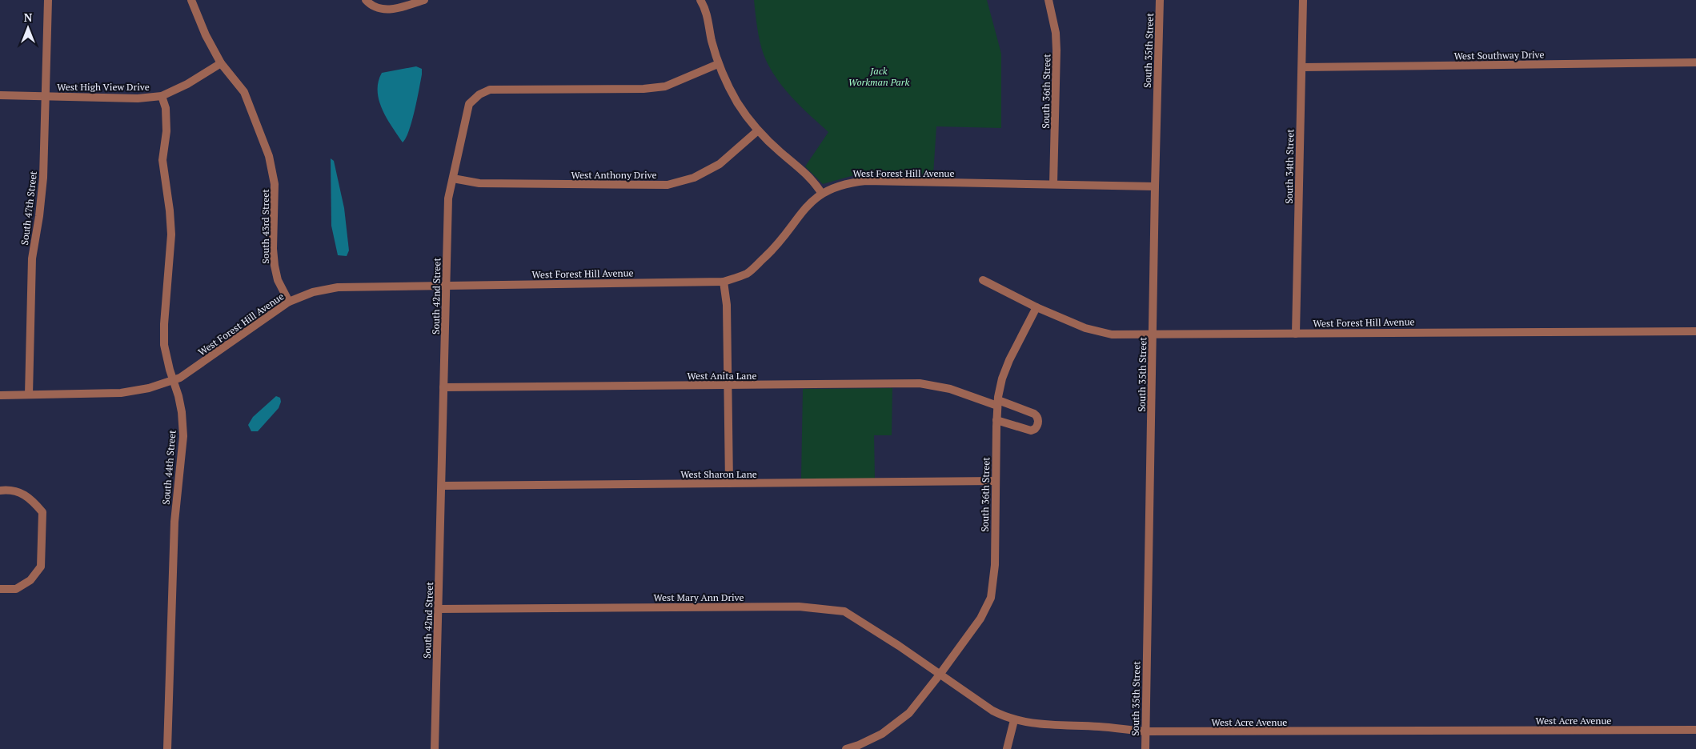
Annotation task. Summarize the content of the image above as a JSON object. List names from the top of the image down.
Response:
{
  "streets": {
    "street": [
      "South 35th Street",
      "West Southway Drive",
      "West High View Drive",
      "South 36th Street",
      "South 34th Street",
      "West Forest Hill Avenue",
      "West Anthony Drive",
      "South 47th Street",
      "South 43rd Street",
      "South 42nd Street",
      "West Anita Lane",
      "South 44th Street",
      "West Sharon Lane",
      "West Mary Ann Drive",
      "West Acre Avenue"
    ]
  },
  "crossings": [
    ["South 35th Street", "West Forest Hill Avenue"],
    ["South 35th Street", "West Acre Avenue"],
    ["West Southway Drive", "South 34th Street"],
    ["West High View Drive", "South 47th Street"],
    ["West High View Drive", "South 43rd Street"],
    ["West High View Drive", "South 44th Street"],
    ["South 36th Street", "West Forest Hill Avenue"],
    ["South 36th Street", "West Anita Lane"],
    ["South 36th Street", "West Sharon Lane"],
    ["South 36th Street", "West Mary Ann Drive"],
    ["South 36th Street", "West Acre Avenue"],
    ["South 34th Street", "West Forest Hill Avenue"],
    ["West Forest Hill Avenue", "South 47th Street"],
    ["West Forest Hill Avenue", "South 43rd Street"],
    ["West Forest Hill Avenue", "South 42nd Street"],
    ["West Forest Hill Avenue", "South 44th Street"],
    ["West Anthony Drive", "South 42nd Street"],
    ["South 42nd Street", "West Anita Lane"],
    ["South 42nd Street", "West Sharon Lane"],
    ["South 42nd Street", "West Mary Ann Drive"],
    ["West Mary Ann Drive", "West Acre Avenue"]
  ],
  "parks": ["Jack Workman Park"],
  "north": "top"
}
